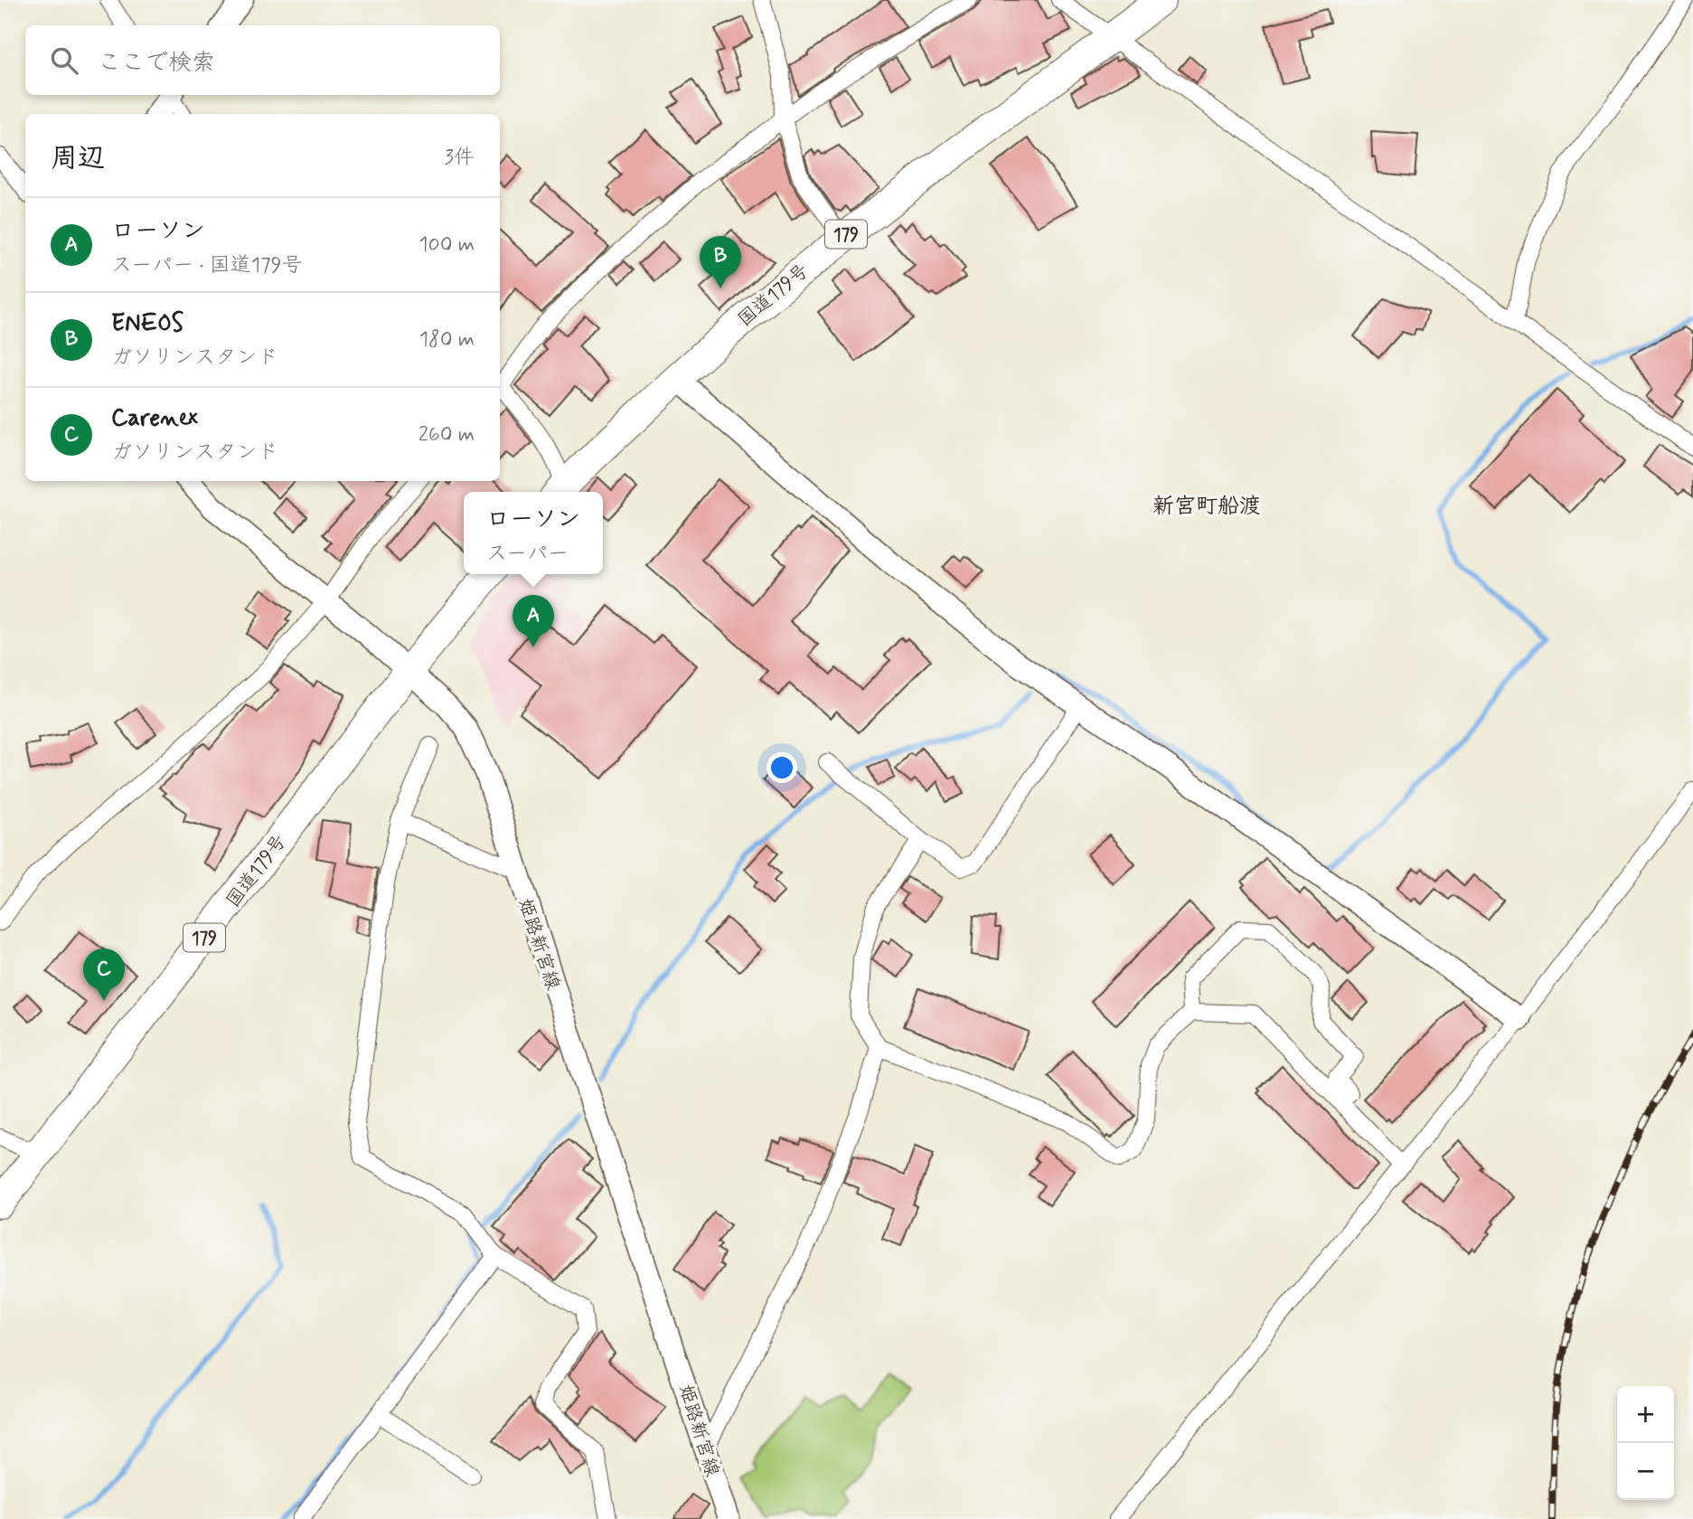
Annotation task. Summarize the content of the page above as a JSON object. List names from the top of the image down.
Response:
{
  "streets": {
    "highway": ["179", "国道179号"],
    "main road": ["姫路新宮線"]
  },
  "crossings": [
    ["国道179号", "姫路新宮線"]
  ],
  "districts": ["新宮町船渡"],
  "page": {
    "search": "ここで検索",
    "heading": ["周辺", "3件"],
    "list": [
      {
        "mark": "A",
        "name": "ローソン",
        "note": "スーパー · 国道179号",
        "value": "100 m"
      },
      {
        "mark": "B",
        "name": "ENEOS",
        "note": "ガソリンスタンド",
        "value": "180 m"
      },
      {
        "mark": "C",
        "name": "Carenex",
        "note": "ガソリンスタンド",
        "value": "260 m"
      }
    ],
    "pins": ["B", "A", "C"],
    "popup": ["ローソン", "スーパー"],
    "map_buttons": ["+", "−"]
  }
}
